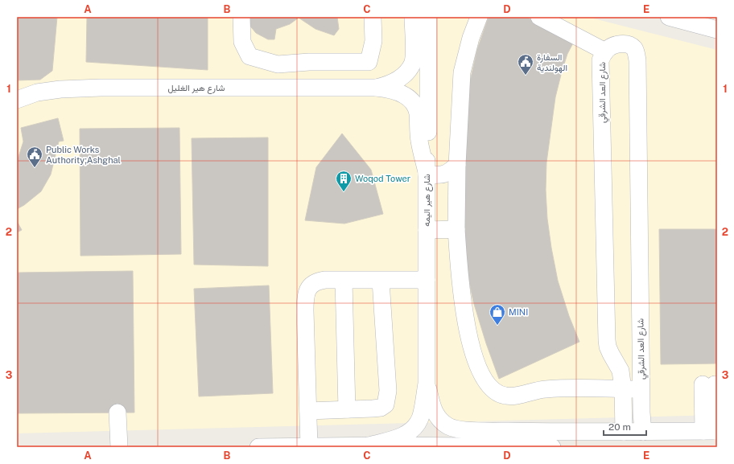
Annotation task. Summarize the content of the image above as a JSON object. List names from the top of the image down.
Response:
{
  "streets": {
    "street": ["شارع هير الغليل", "شارع العد الشرقي", "شارع هير اليمه"]
  },
  "crossings": [
    ["شارع هير الغليل", "شارع هير اليمه"],
    ["شارع العد الشرقي", "شارع هير اليمه"]
  ],
  "places": {
    "public building": ["السفارة الهولندية", "Public Works Authority;Ashghal"],
    "building": ["Woqod Tower"],
    "shop": ["MINI"]
  },
  "scale_bar": "20 m",
  "grid": {
    "columns": [
      "A",
      "B",
      "C",
      "D",
      "E"
    ],
    "rows": ["1", "2", "3"]
  }
}
